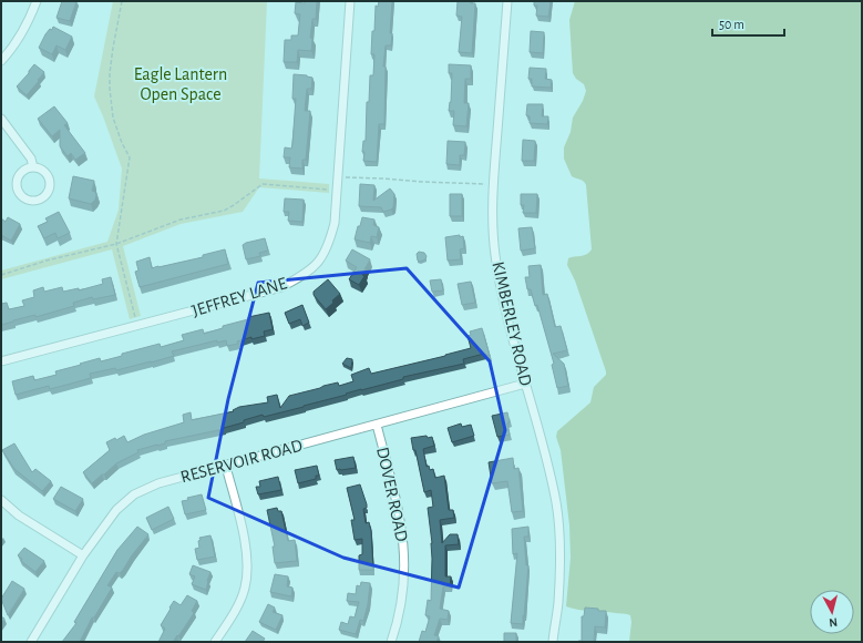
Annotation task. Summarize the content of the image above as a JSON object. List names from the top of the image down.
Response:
{
  "streets": {
    "street": [
      "JEFFREY LANE",
      "KIMBERLEY ROAD",
      "RESERVOIR ROAD",
      "DOVER ROAD"
    ]
  },
  "crossings": [
    ["KIMBERLEY ROAD", "RESERVOIR ROAD"],
    ["RESERVOIR ROAD", "DOVER ROAD"]
  ],
  "parks": ["Eagle Lantern Open Space"],
  "scale_bar": "50 m",
  "north": "bottom"
}
